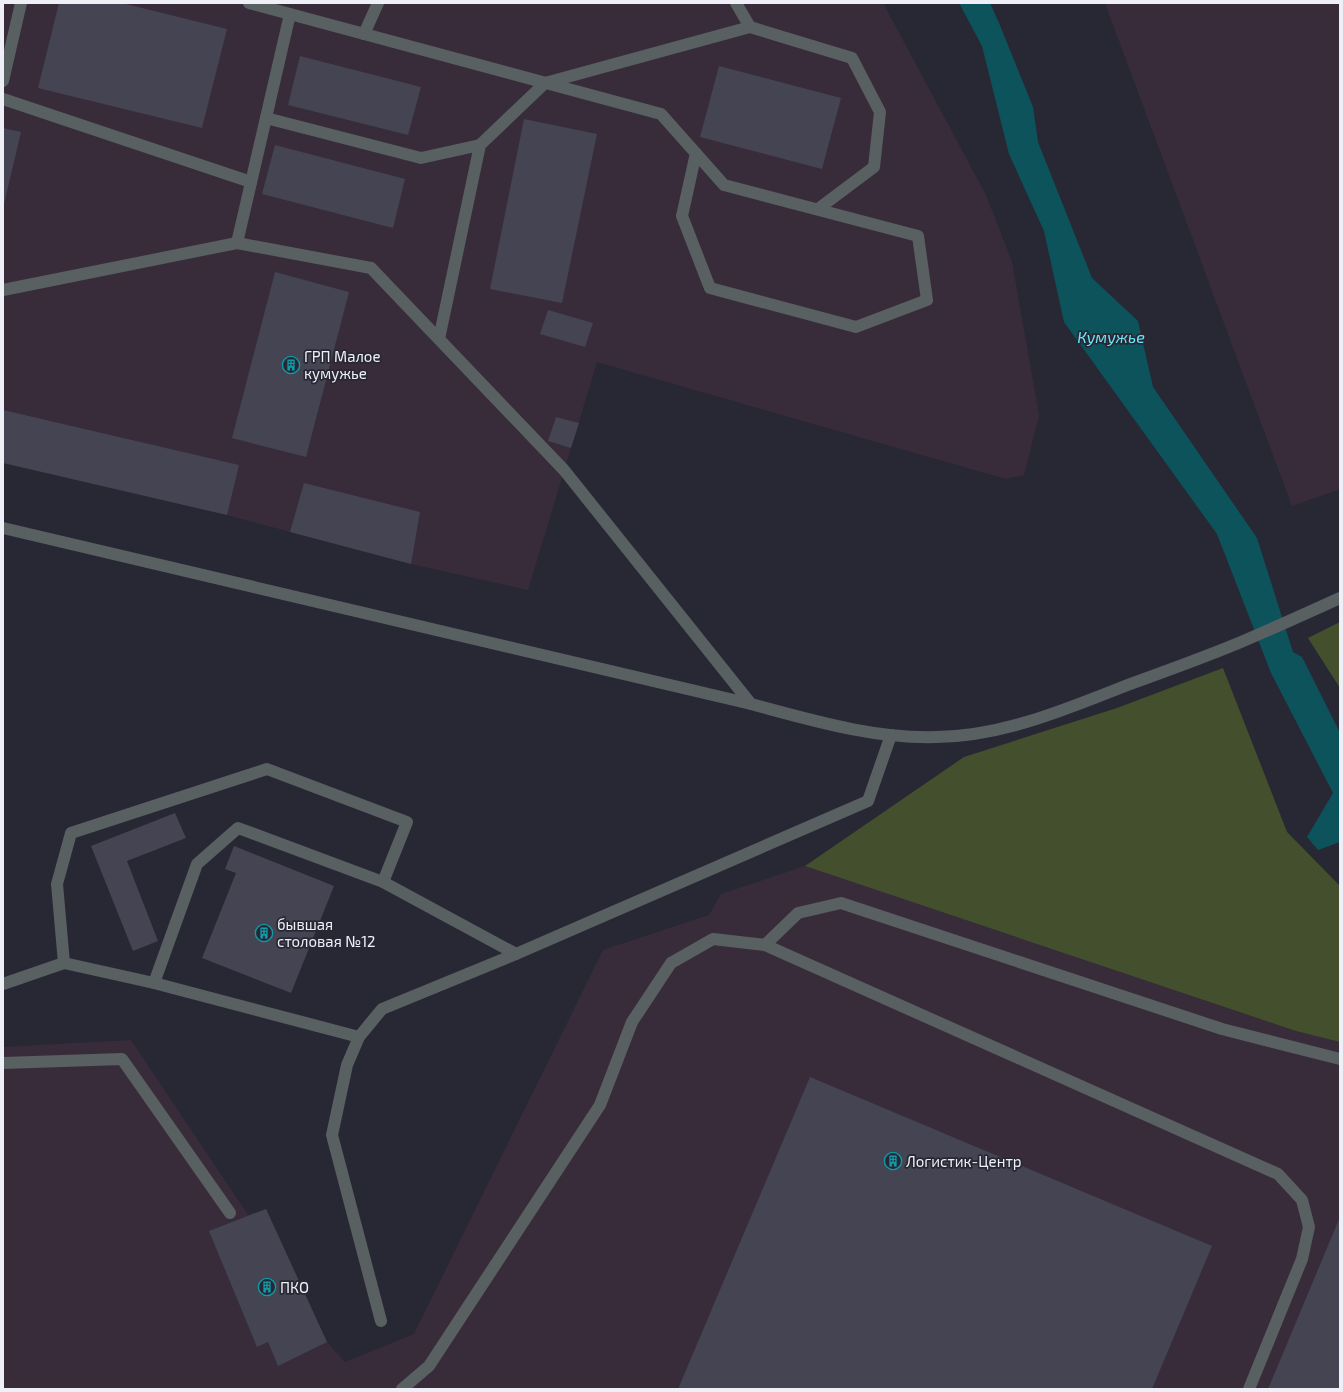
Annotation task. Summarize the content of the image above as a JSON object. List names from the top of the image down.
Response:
{
  "water": ["Кумужье"],
  "places": {
    "building": [
      "ГРП Малое кумужье",
      "бывшая столовая №12",
      "Логистик-Центр",
      "ПКО"
    ]
  }
}
